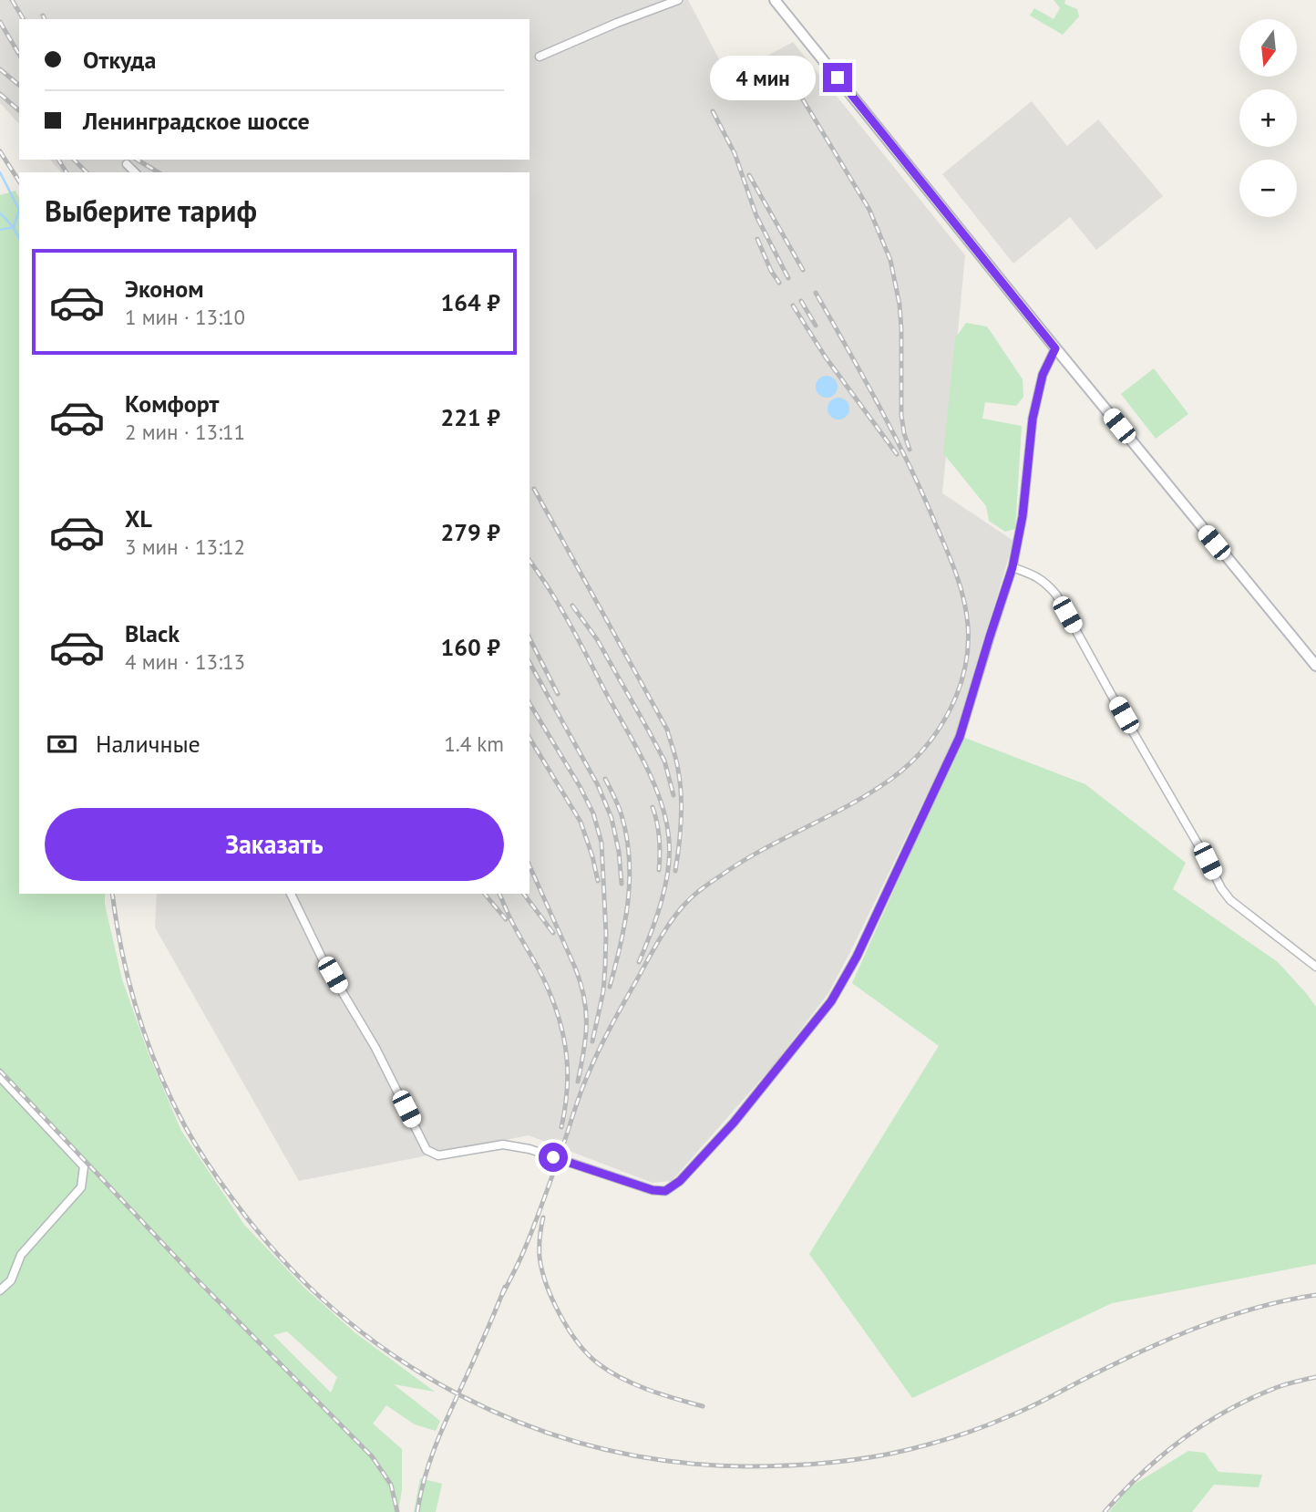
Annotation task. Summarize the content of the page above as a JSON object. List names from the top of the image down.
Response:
{
  "north": "bottom",
  "page": {
    "map_buttons": ["+", "−"],
    "banner": ["Откуда", "Ленинградское шоссе"],
    "bubble": "4 мин",
    "heading": "Выберите тариф",
    "list": [
      {
        "name": "Эконом",
        "note": "1 мин · 13:10",
        "value": "164 ₽"
      },
      {
        "name": "Комфорт",
        "note": "2 мин · 13:11",
        "value": "221 ₽"
      },
      {
        "name": "XL",
        "note": "3 мин · 13:12",
        "value": "279 ₽"
      },
      {
        "name": "Black",
        "note": "4 мин · 13:13",
        "value": "160 ₽"
      }
    ],
    "pay": ["Наличные", "1.4 km"],
    "buttons": "Заказать"
  }
}
